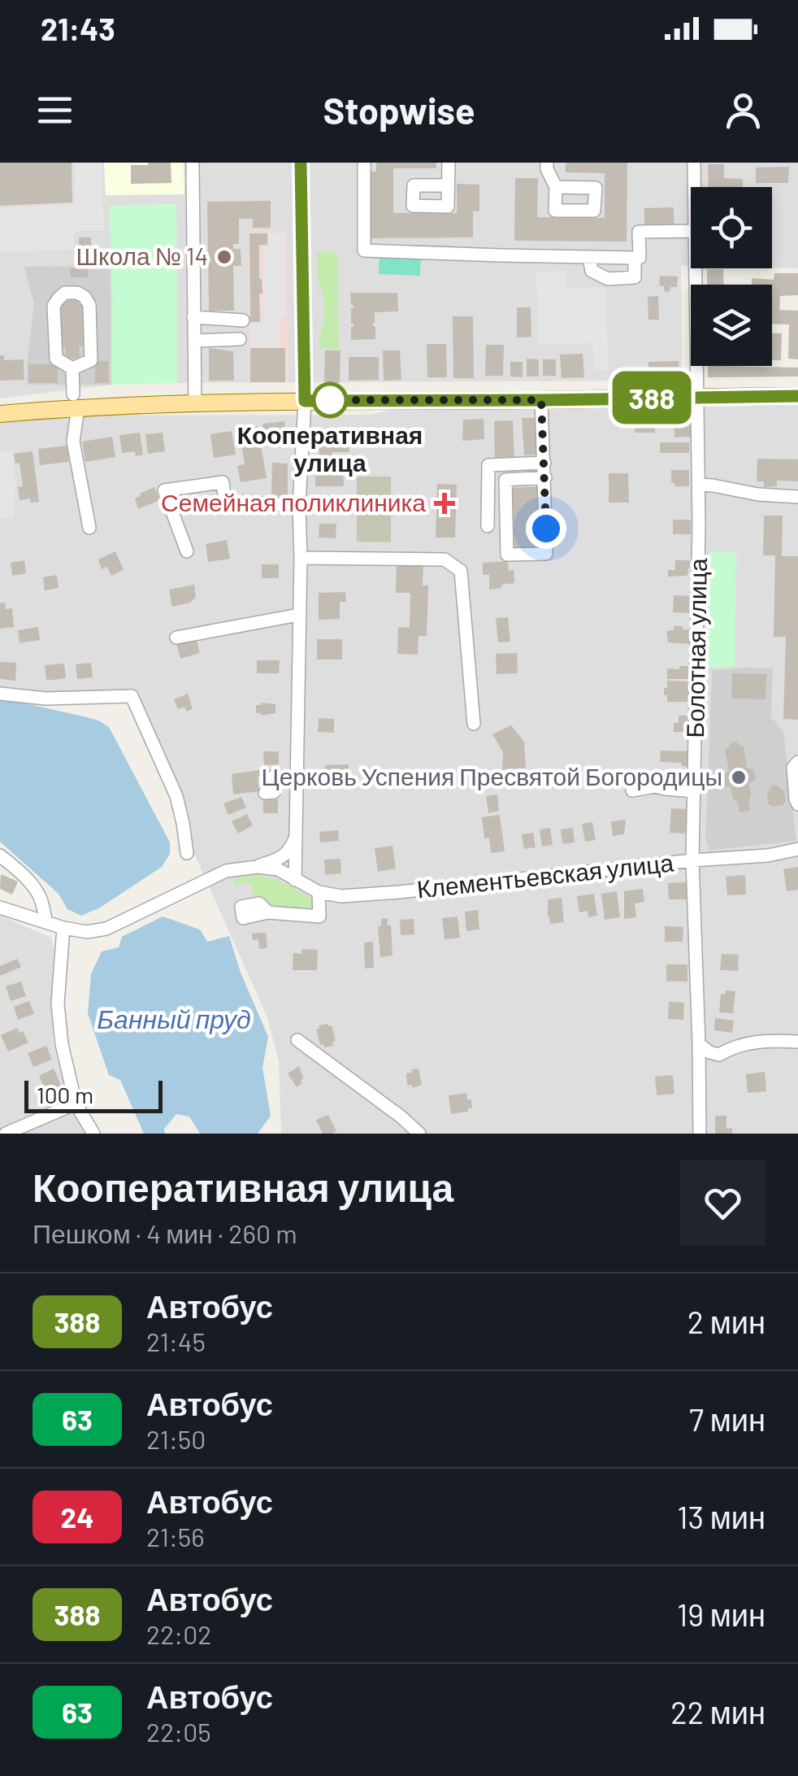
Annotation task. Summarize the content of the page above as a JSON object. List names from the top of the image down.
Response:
{
  "streets": {
    "street": ["Болотная улица", "Клементьевская улица"]
  },
  "crossings": [
    ["Болотная улица", "Клементьевская улица"]
  ],
  "water": ["Банный пруд"],
  "places": {
    "other": ["Школа № 14", "Кооперативная улица", "Церковь Успения Пресвятой Богородицы"],
    "health": ["Семейная поликлиника"]
  },
  "lines": ["bus line 388"],
  "scale_bar": "100 m",
  "page": {
    "status": "21:43",
    "header": "Stopwise",
    "on_map": "388",
    "scale": "100 m",
    "heading": ["Кооперативная улица", "Пешком · 4 мин · 260 m"],
    "list": [
      {
        "mark": "388",
        "name": "Автобус",
        "note": "21:45",
        "value": "2 мин"
      },
      {
        "mark": "63",
        "name": "Автобус",
        "note": "21:50",
        "value": "7 мин"
      },
      {
        "mark": "24",
        "name": "Автобус",
        "note": "21:56",
        "value": "13 мин"
      },
      {
        "mark": "388",
        "name": "Автобус",
        "note": "22:02",
        "value": "19 мин"
      },
      {
        "mark": "63",
        "name": "Автобус",
        "note": "22:05",
        "value": "22 мин"
      }
    ]
  }
}
